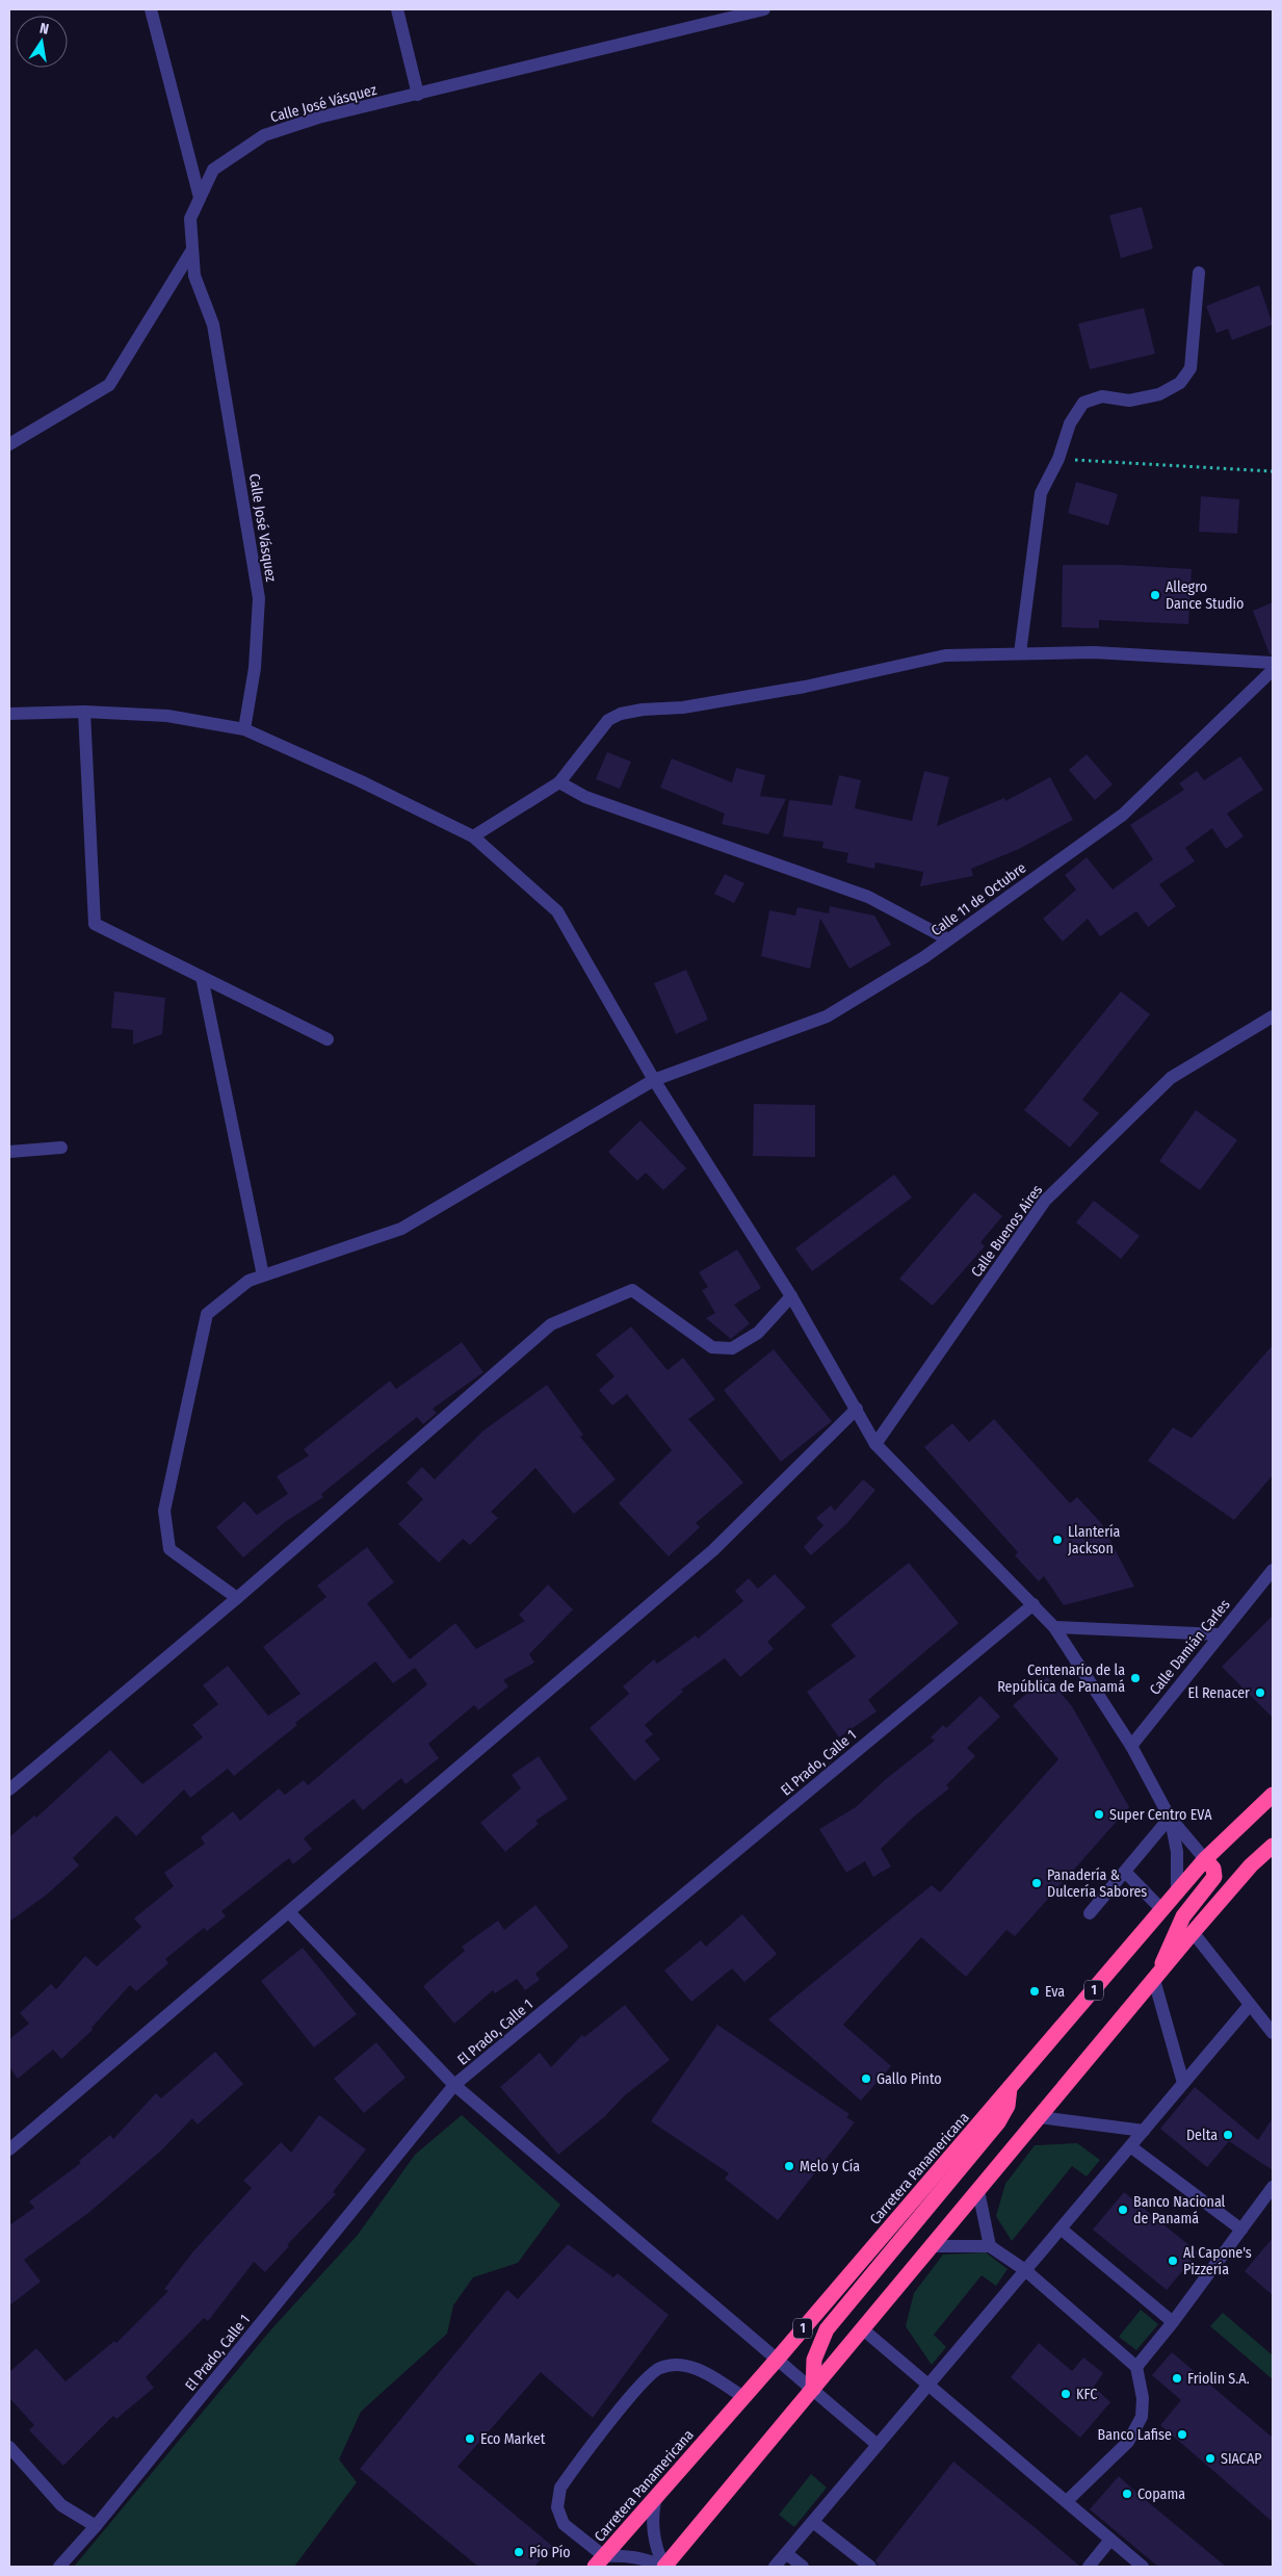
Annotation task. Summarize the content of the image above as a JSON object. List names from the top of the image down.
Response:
{
  "streets": {
    "highway": ["1", "Carretera Panamericana"],
    "street": [
      "Calle José Vásquez",
      "Calle 11 de Octubre",
      "Calle Buenos Aires",
      "Calle Damián Carles",
      "El Prado, Calle 1"
    ]
  },
  "crossings": [
    ["1", "Carretera Panamericana"]
  ],
  "places": [
    "Allegro Dance Studio",
    "Llantería Jackson",
    "Centenario de la República de Panamá",
    "El Renacer",
    "Super Centro EVA",
    "Panadería & Dulcería Sabores",
    "Eva",
    "Gallo Pinto",
    "Delta",
    "Melo y Cía",
    "Banco Nacional de Panamá",
    "Al Capone's Pizzería",
    "Friolin S.A.",
    "KFC",
    "Banco Lafise",
    "Eco Market",
    "SIACAP",
    "Copama",
    "Pío Pío"
  ],
  "north": "top"
}
